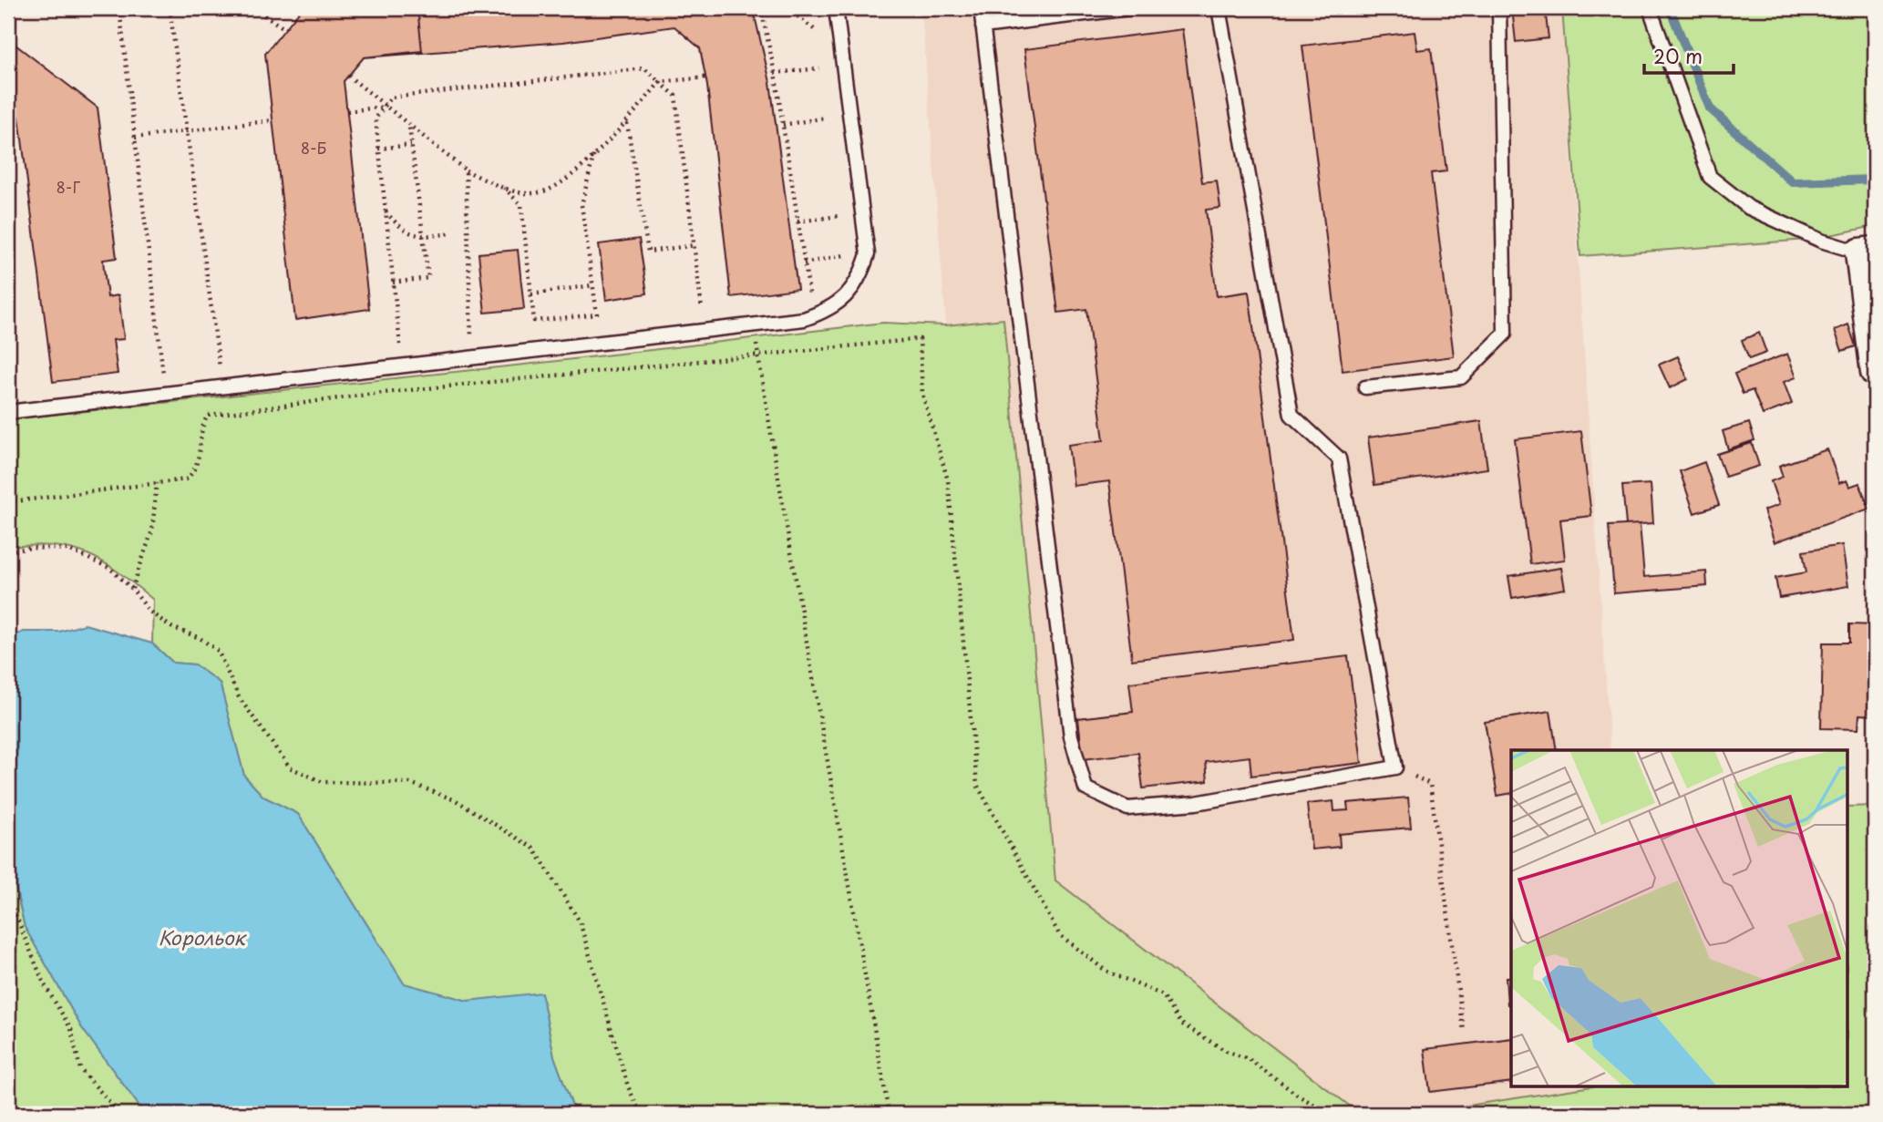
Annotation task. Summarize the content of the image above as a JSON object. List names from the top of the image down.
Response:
{
  "water": ["Корольок"],
  "house_numbers": ["8-Б", "8-Г"],
  "scale_bar": "20 m"
}
